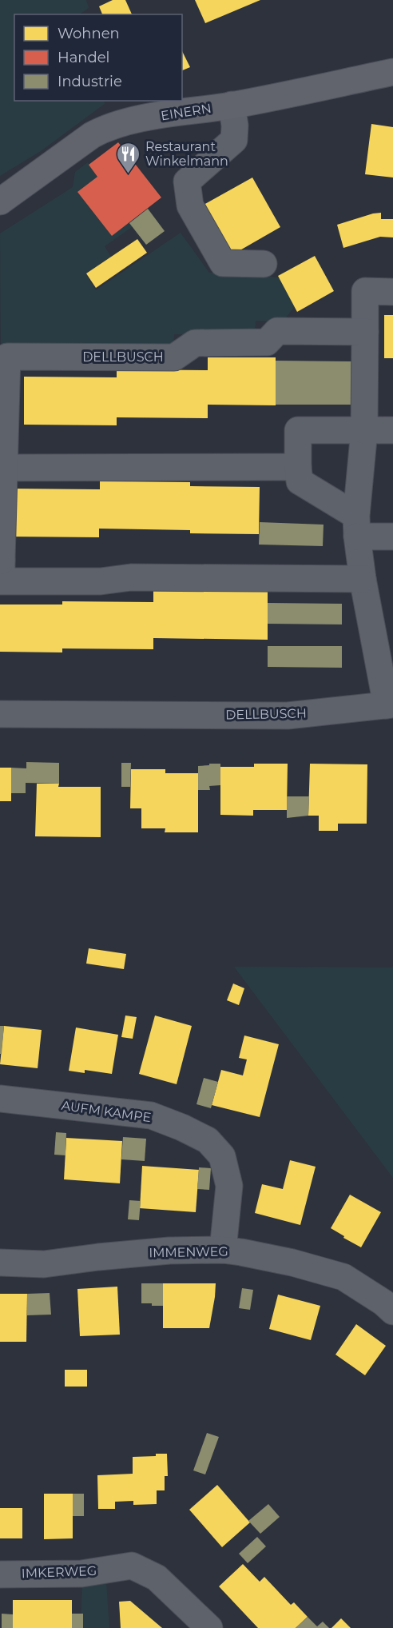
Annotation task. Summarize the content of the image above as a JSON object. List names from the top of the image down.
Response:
{
  "streets": {
    "main road": ["EINERN"],
    "street": [
      "DELLBUSCH",
      "AUFM KAMPE",
      "IMMENWEG",
      "IMKERWEG"
    ]
  },
  "crossings": [
    ["AUFM KAMPE", "IMMENWEG"]
  ],
  "places": {
    "restaurant": ["Restaurant Winkelmann"]
  },
  "legend": ["Wohnen", "Handel", "Industrie"]
}
